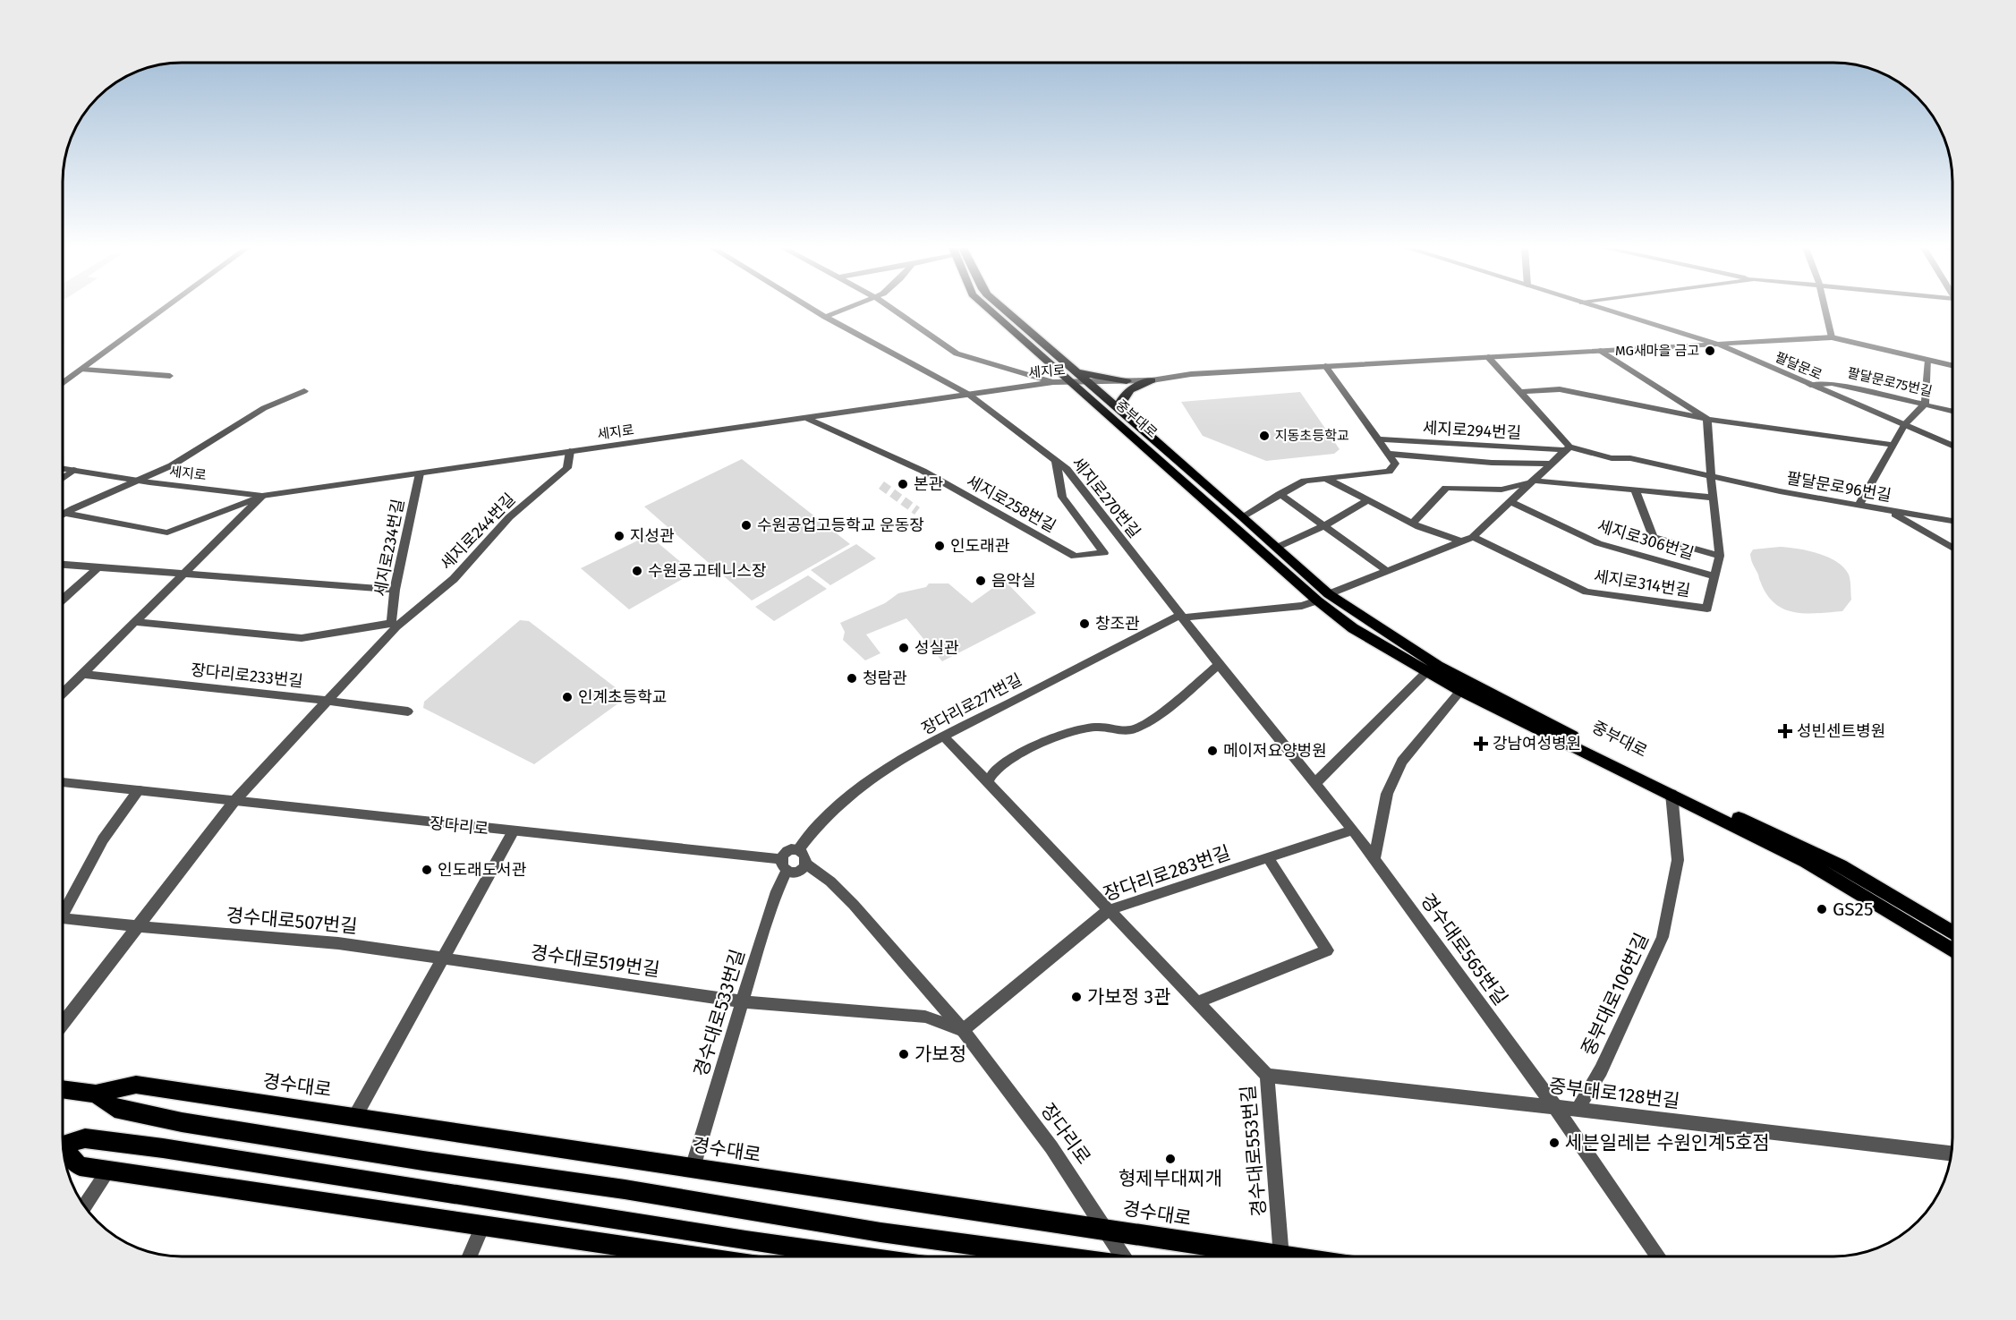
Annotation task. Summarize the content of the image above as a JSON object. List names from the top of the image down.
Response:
{
  "streets": {
    "main road": ["중부대로", "경수대로"],
    "street": [
      "팔달문로",
      "세지로",
      "팔달문로75번길",
      "세지로294번길",
      "팔달문로96번길",
      "세지로270번길",
      "세지로258번길",
      "세지로244번길",
      "세지로306번길",
      "세지로234번길",
      "세지로314번길",
      "장다리로233번길",
      "장다리로271번길",
      "장다리로",
      "장다리로283번길",
      "경수대로507번길",
      "경수대로565번길",
      "경수대로519번길",
      "중부대로106번길",
      "경수대로533번길",
      "중부대로128번길",
      "경수대로553번길"
    ]
  },
  "crossings": [
    ["팔달문로", "세지로"],
    ["팔달문로", "팔달문로75번길"],
    ["세지로", "중부대로"],
    ["세지로", "세지로270번길"],
    ["세지로", "세지로258번길"],
    ["세지로", "세지로244번길"],
    ["세지로", "세지로234번길"],
    ["중부대로", "중부대로106번길"],
    ["팔달문로96번길", "세지로314번길"],
    ["세지로270번길", "세지로258번길"],
    ["세지로270번길", "장다리로271번길"],
    ["세지로270번길", "경수대로565번길"],
    ["세지로244번길", "세지로234번길"],
    ["세지로244번길", "장다리로233번길"],
    ["세지로244번길", "장다리로"],
    ["세지로306번길", "세지로314번길"],
    ["장다리로271번길", "장다리로"],
    ["장다리로271번길", "경수대로565번길"],
    ["장다리로271번길", "경수대로533번길"],
    ["장다리로271번길", "경수대로553번길"],
    ["장다리로", "장다리로283번길"],
    ["장다리로", "경수대로533번길"],
    ["장다리로", "경수대로"],
    ["장다리로283번길", "경수대로565번길"],
    ["장다리로283번길", "경수대로553번길"],
    ["경수대로507번길", "경수대로519번길"],
    ["경수대로565번길", "중부대로128번길"],
    ["경수대로519번길", "경수대로533번길"],
    ["중부대로106번길", "중부대로128번길"],
    ["경수대로533번길", "경수대로"],
    ["경수대로", "경수대로553번길"],
    ["중부대로128번길", "경수대로553번길"]
  ],
  "places": {
    "other": [
      "MG새마을 금고",
      "지동초등학교",
      "본관",
      "수원공업고등학교 운동장",
      "지성관",
      "인도래관",
      "수원공고테니스장",
      "음악실",
      "창조관",
      "성실관",
      "청람관",
      "인계초등학교",
      "메이저요양벙원",
      "인도래도서관",
      "GS25",
      "가보정 3관",
      "가보정",
      "세븐일레븐 수원인계5호점",
      "형제부대찌개"
    ],
    "health": ["성빈센트병원", "강남여성병원"]
  }
}
